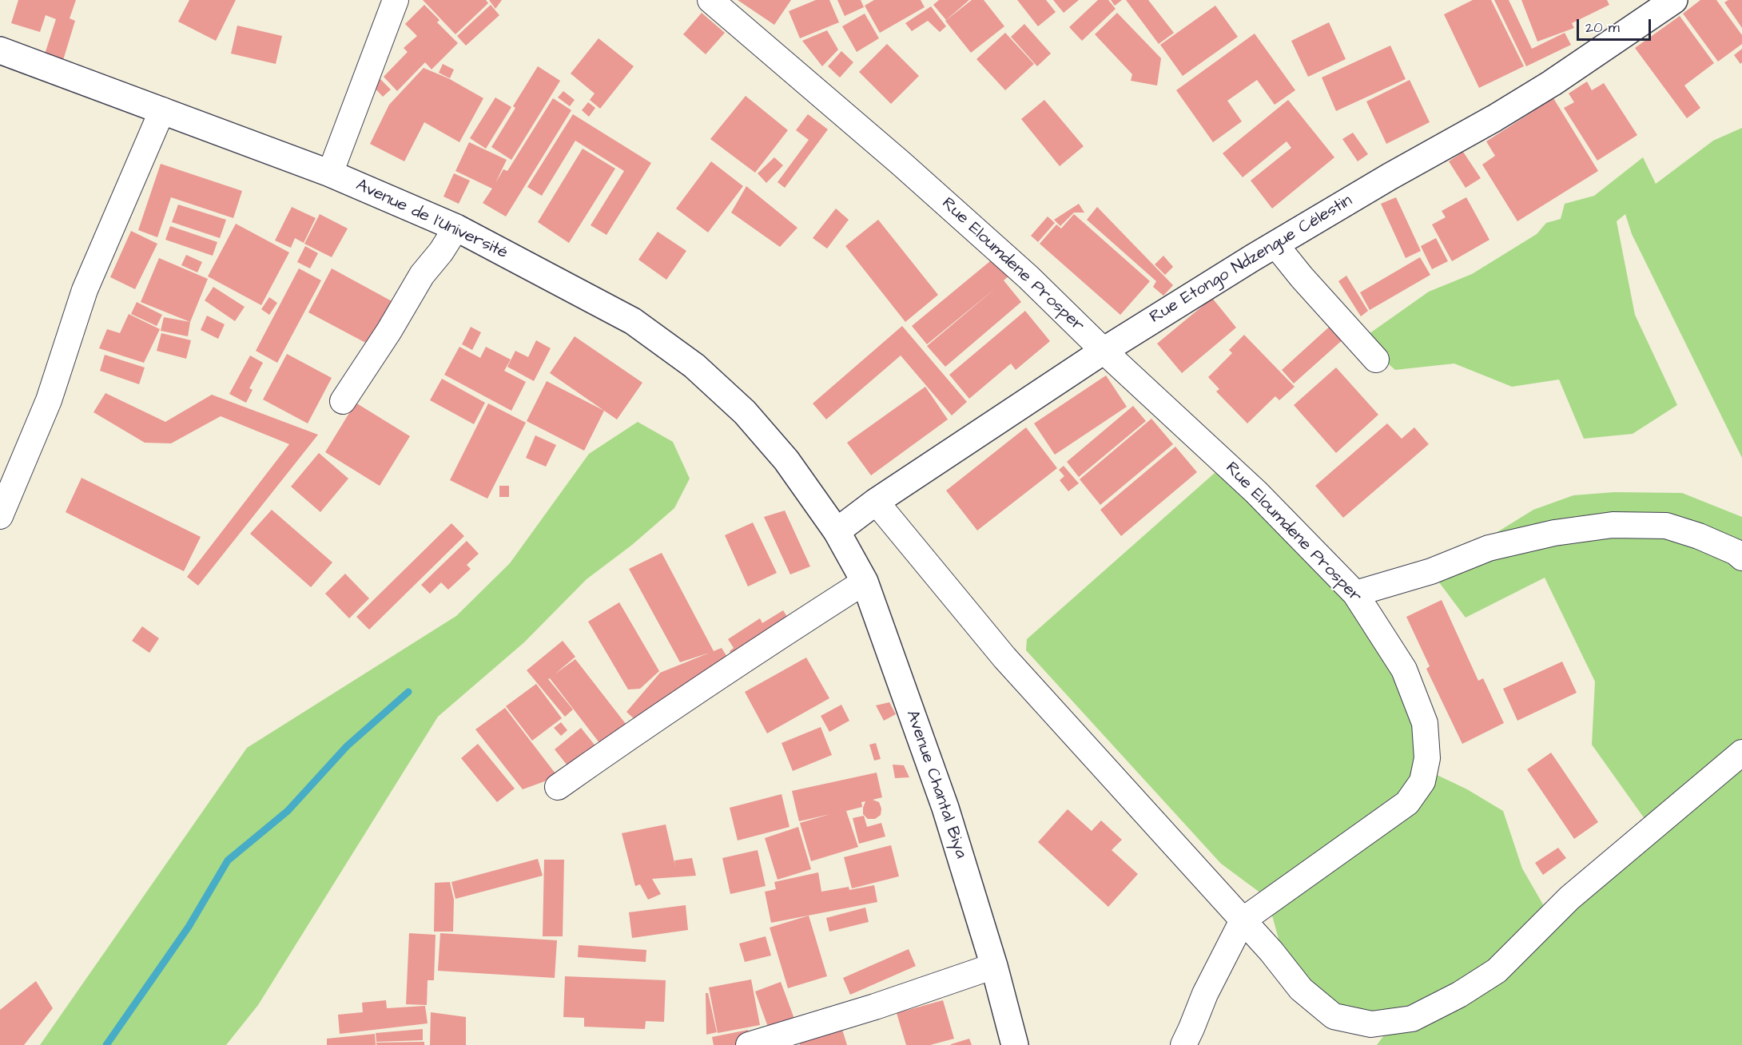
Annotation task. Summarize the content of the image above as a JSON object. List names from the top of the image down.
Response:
{
  "streets": {
    "main road": ["Avenue de l'Université", "Rue Etongo Ndzengue Célestin", "Avenue Chantal Biya"],
    "street": ["Rue Eloumdene Prosper"]
  },
  "crossings": [
    ["Avenue de l'Université", "Rue Etongo Ndzengue Célestin"],
    ["Avenue de l'Université", "Avenue Chantal Biya"],
    ["Rue Etongo Ndzengue Célestin", "Rue Eloumdene Prosper"],
    ["Rue Etongo Ndzengue Célestin", "Avenue Chantal Biya"]
  ],
  "scale_bar": "20 m"
}
